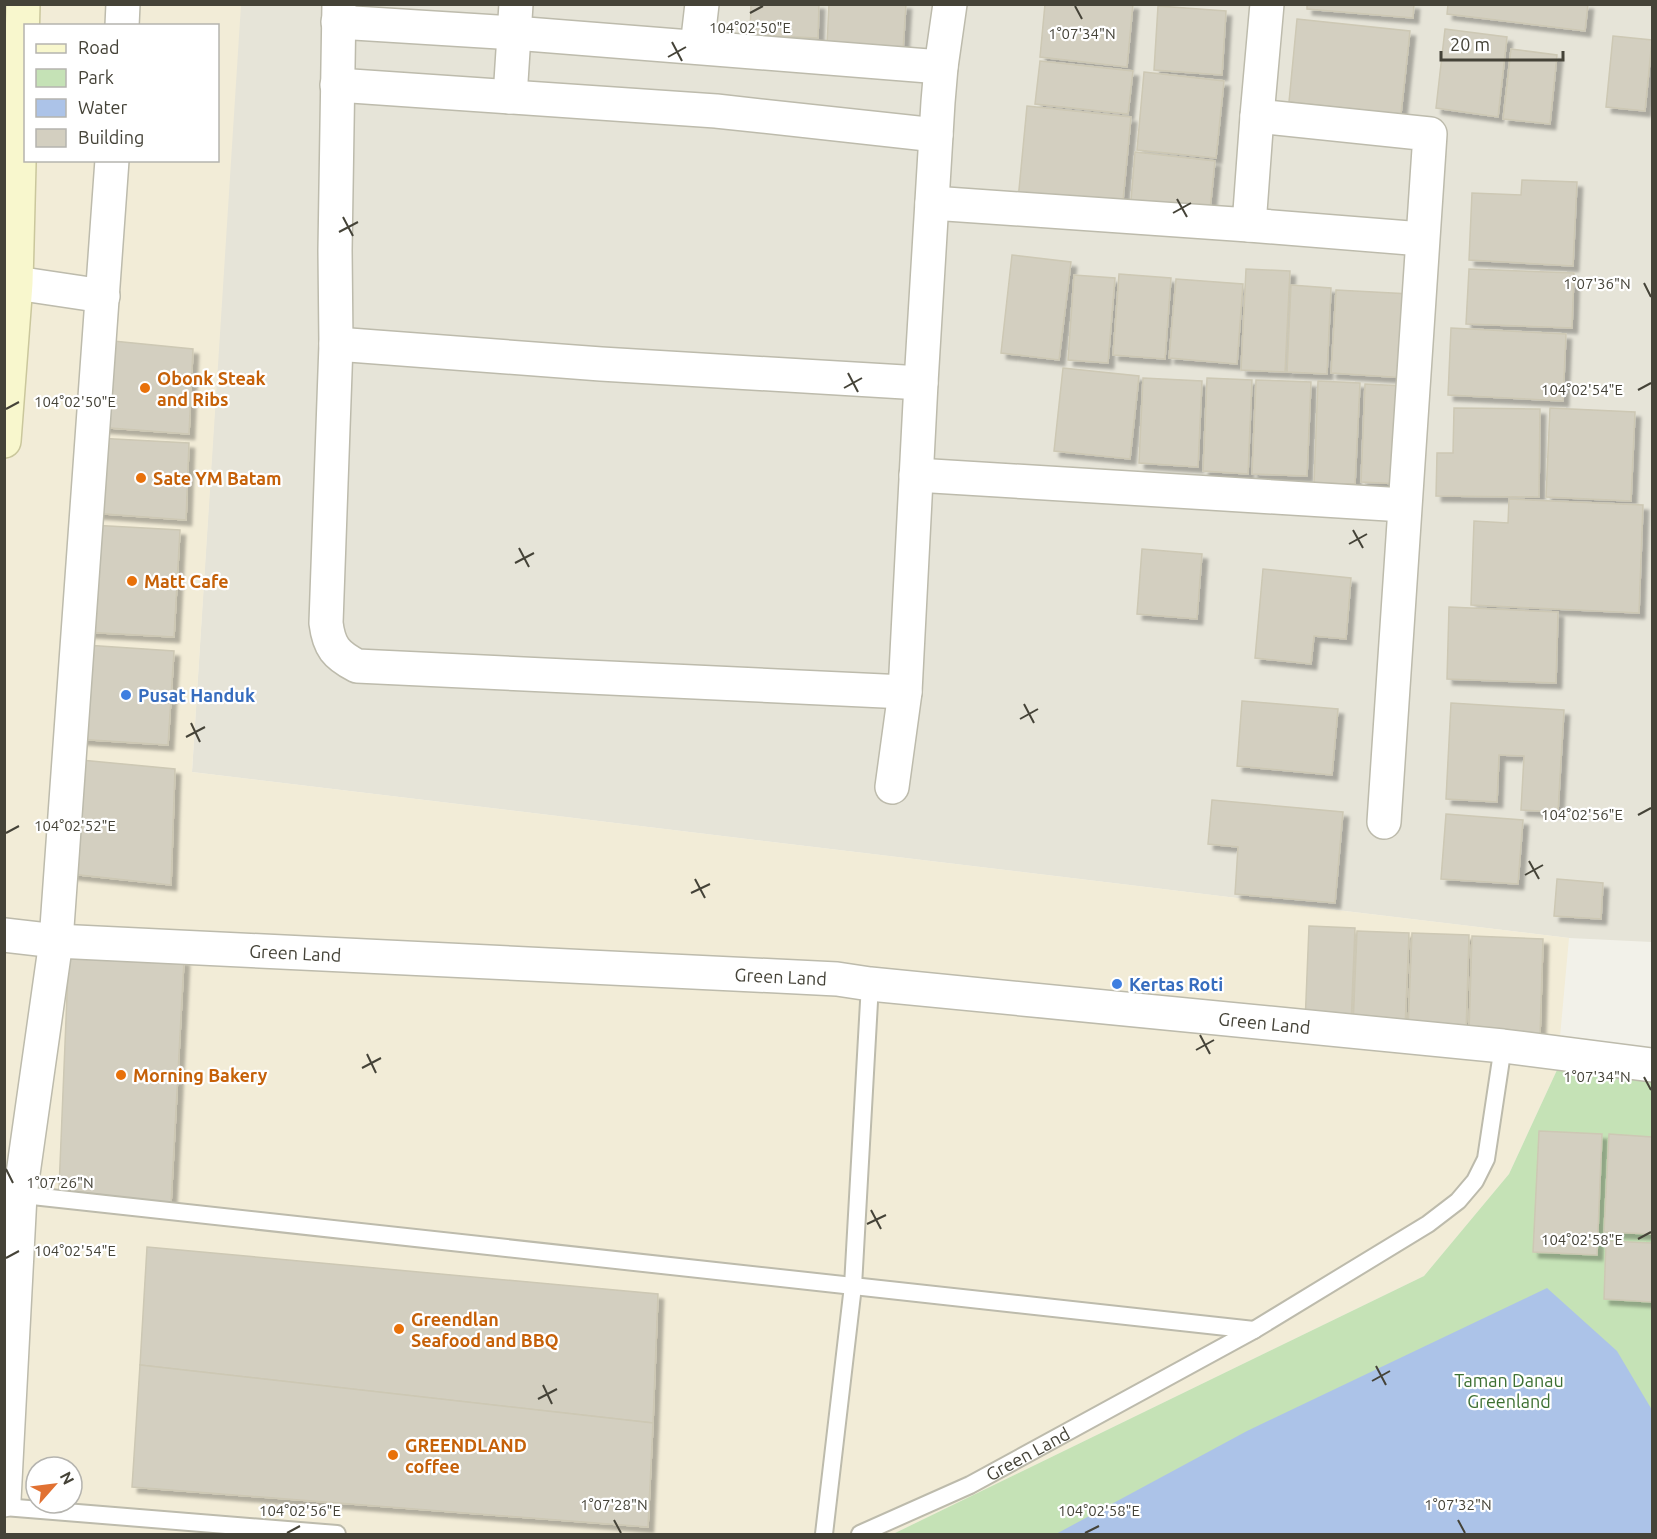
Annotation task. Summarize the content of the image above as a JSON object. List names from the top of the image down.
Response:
{
  "streets": {
    "street": ["Green Land"]
  },
  "parks": ["Taman Danau Greenland"],
  "places": [
    "Obonk Steak and Ribs",
    "Sate YM Batam",
    "Matt Cafe",
    "Pusat Handuk",
    "Kertas Roti",
    "Morning Bakery",
    "Greendlan Seafood and BBQ",
    "GREENDLAND coffee"
  ],
  "legend": [
    "Road",
    "Park",
    "Water",
    "Building"
  ],
  "scale_bar": "20 m",
  "north": "top right",
  "coordinates": [
    "104°02'50\"E",
    "1°07'34\"N",
    "1°07'36\"N",
    "104°02'54\"E",
    "104°02'56\"E",
    "104°02'52\"E",
    "1°07'26\"N",
    "104°02'58\"E",
    "1°07'28\"N",
    "1°07'32\"N"
  ]
}
